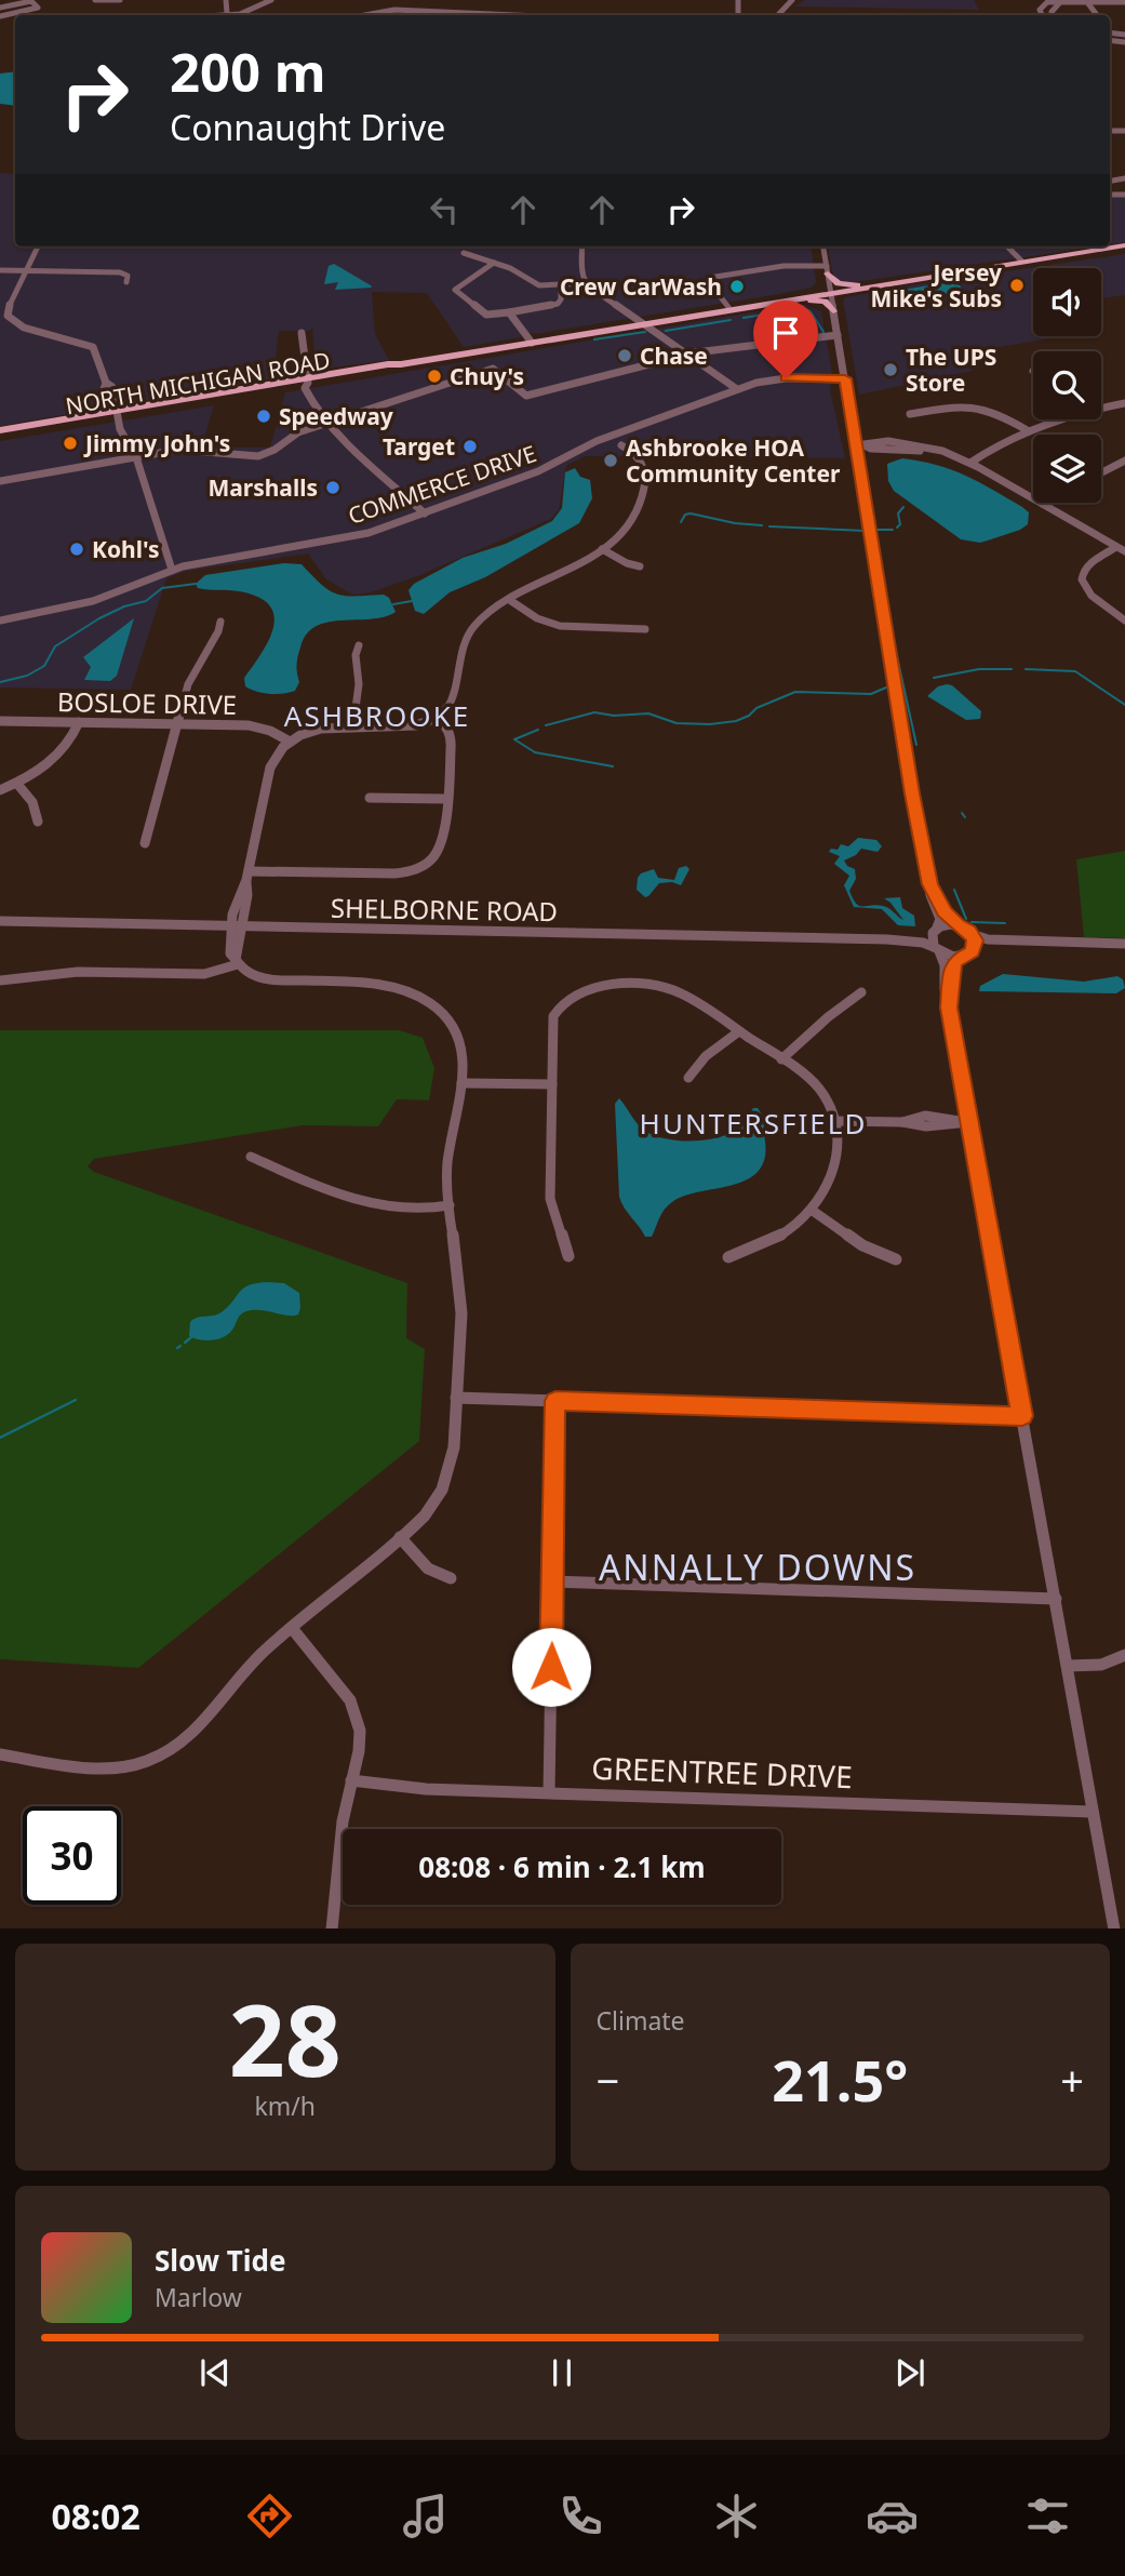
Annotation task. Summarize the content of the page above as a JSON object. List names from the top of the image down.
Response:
{
  "streets": {
    "main road": ["NORTH MICHIGAN ROAD"],
    "street": [
      "COMMERCE DRIVE",
      "BOSLOE DRIVE",
      "SHELBORNE ROAD",
      "GREENTREE DRIVE"
    ]
  },
  "districts": ["ASHBROOKE", "HUNTERSFIELD", "ANNALLY DOWNS"],
  "places": [
    "Jersey Mike's Subs",
    "Crew CarWash",
    "Chase",
    "The UPS Store",
    "Chuy's",
    "Speedway",
    "Jimmy John's",
    "Target",
    "Ashbrooke HOA Community Center",
    "Marshalls",
    "Kohl's"
  ],
  "page": {
    "turn": ["200 m", "Connaught Drive"],
    "limit": "30",
    "trip": "08:08 · 6 min · 2.1 km",
    "tile": [
      ["28", "km/h"],
      "Climate"
    ],
    "heat": ["−", "21.5°", "+"],
    "song": ["Slow Tide", "Marlow"],
    "tabs": "08:02"
  }
}
